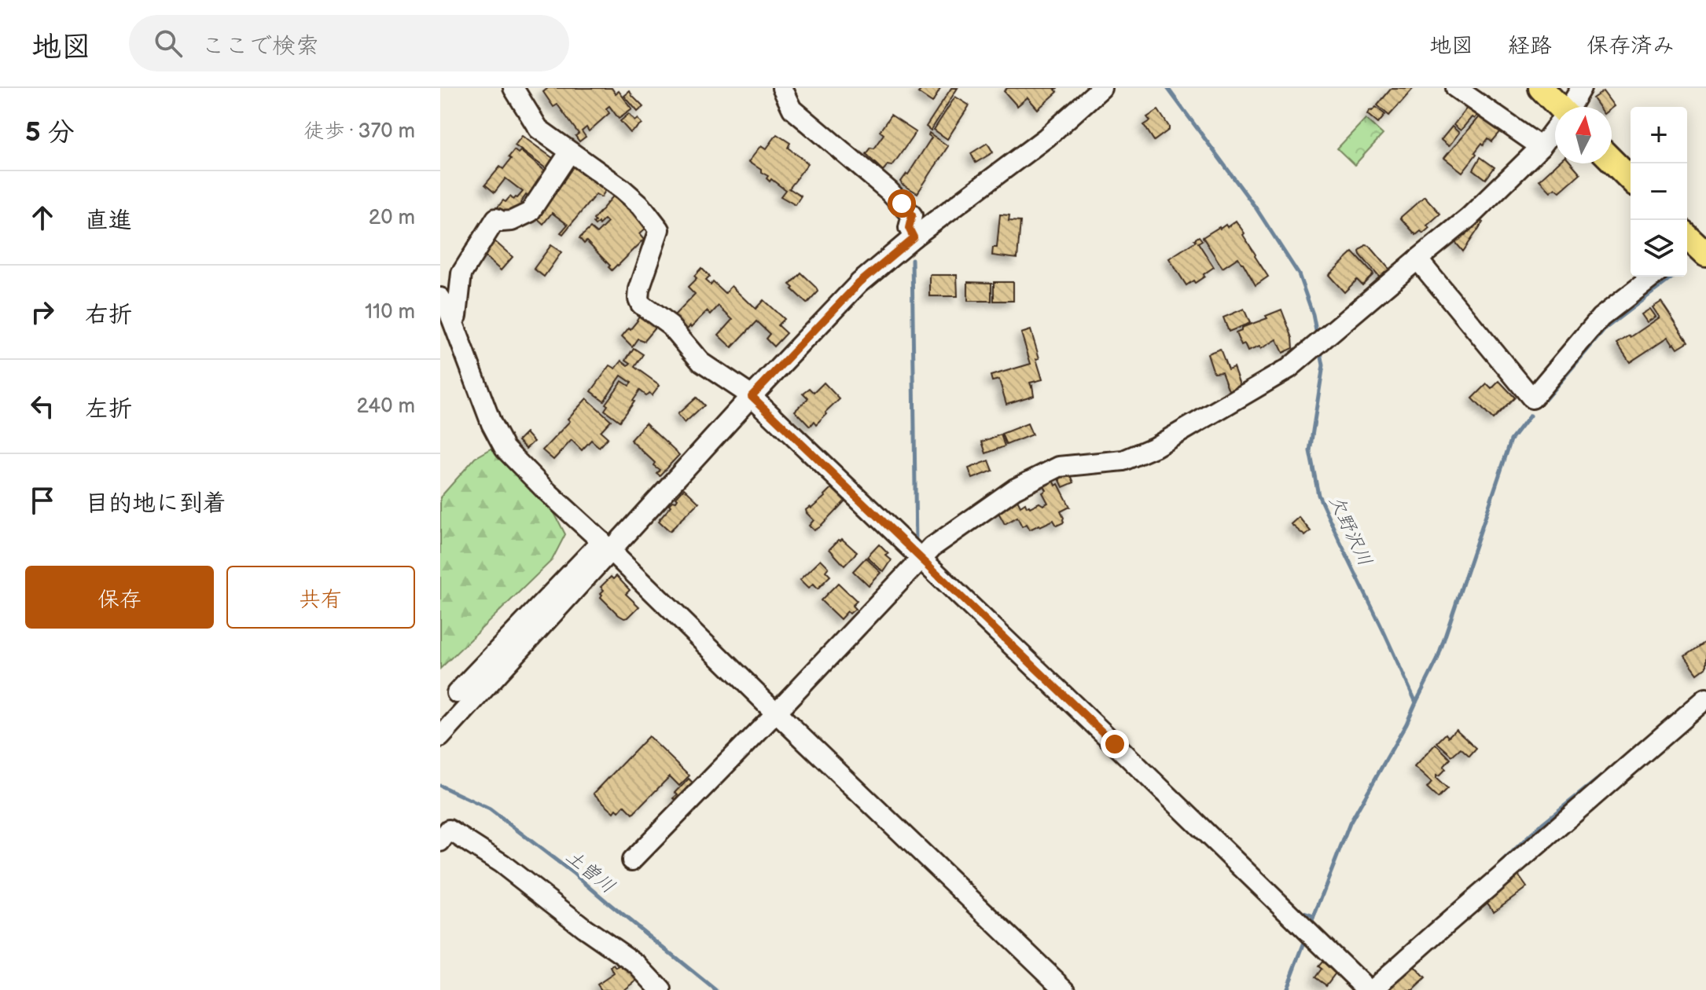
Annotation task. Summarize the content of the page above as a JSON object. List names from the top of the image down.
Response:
{
  "water": ["欠野沢川", "土曽川"],
  "north": "top",
  "page": {
    "header": "地図",
    "search": "ここで検索",
    "nav": ["地図", "経路", "保存済み"],
    "heading": ["5 分", "徒歩 · 370 m"],
    "map_buttons": ["+", "−"],
    "list": [
      ["直進", "20 m"],
      ["右折", "110 m"],
      ["左折", "240 m"],
      "目的地に到着"
    ],
    "buttons": ["保存", "共有"]
  }
}
